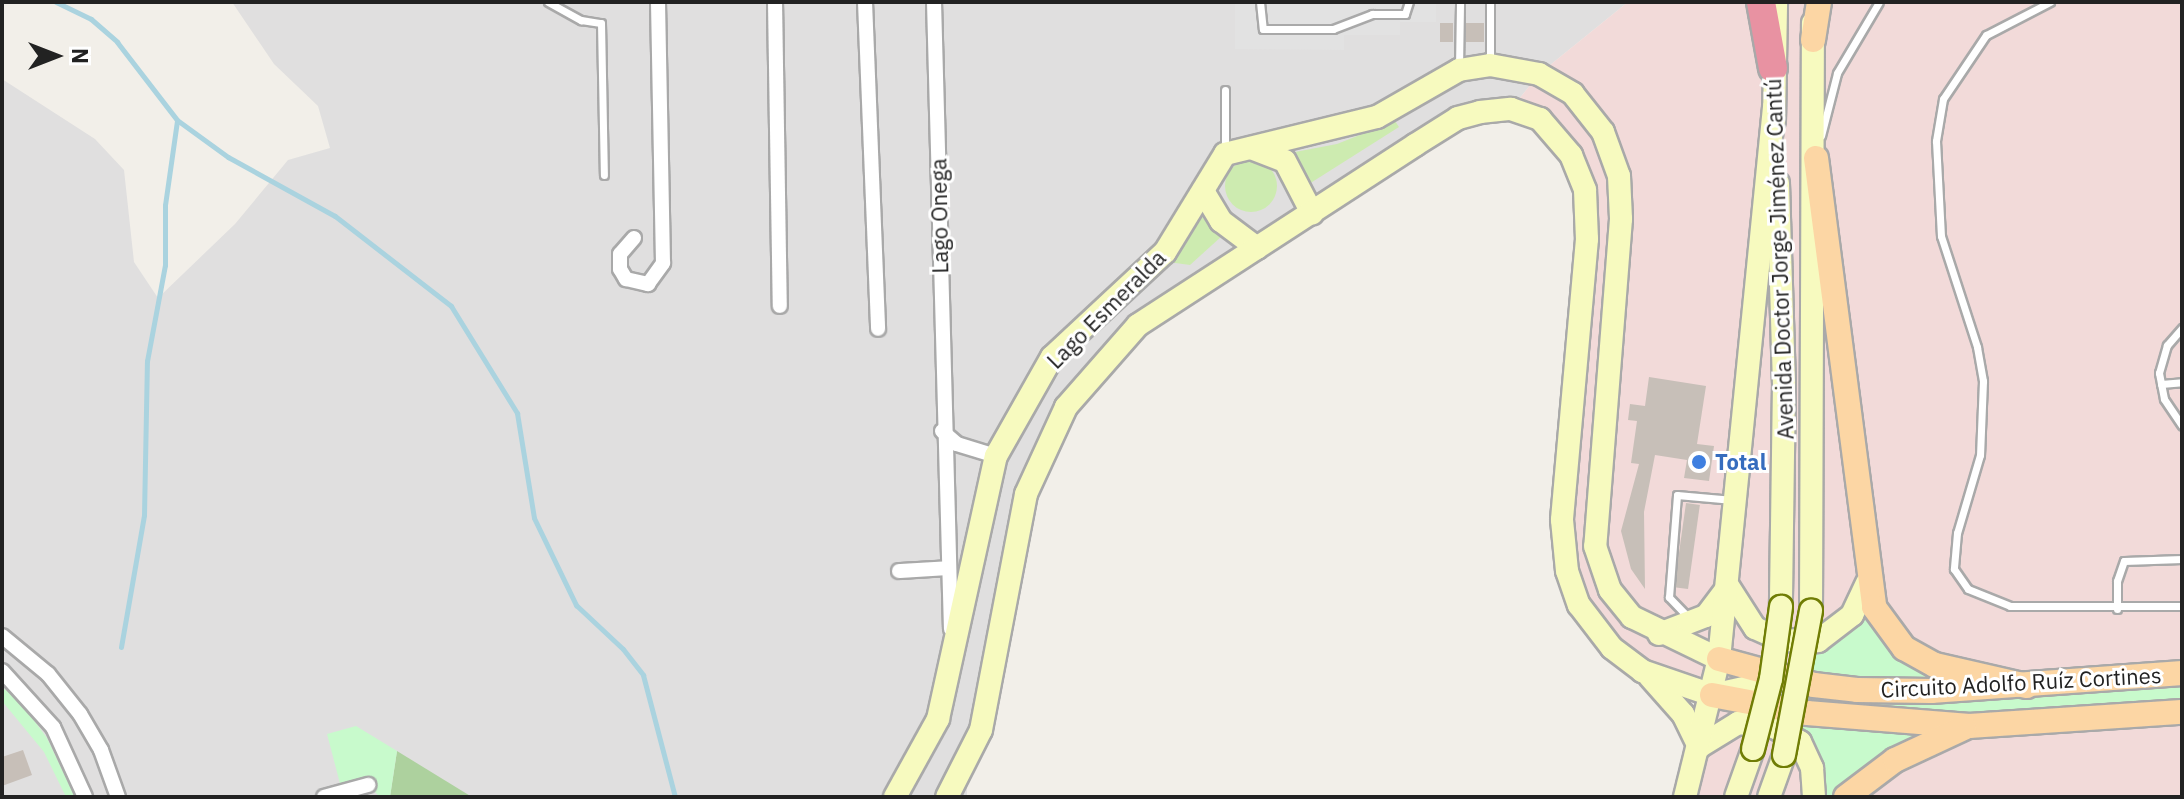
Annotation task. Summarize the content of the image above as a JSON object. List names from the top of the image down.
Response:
{
  "streets": {
    "main road": ["Circuito Adolfo Ruíz Cortines"],
    "street": ["Lago Onega", "Avenida Doctor Jorge Jiménez Cantú", "Lago Esmeralda"]
  },
  "crossings": [
    ["Lago Onega", "Lago Esmeralda"],
    ["Lago Esmeralda", "Circuito Adolfo Ruíz Cortines"]
  ],
  "places": ["Total"],
  "north": "right"
}
